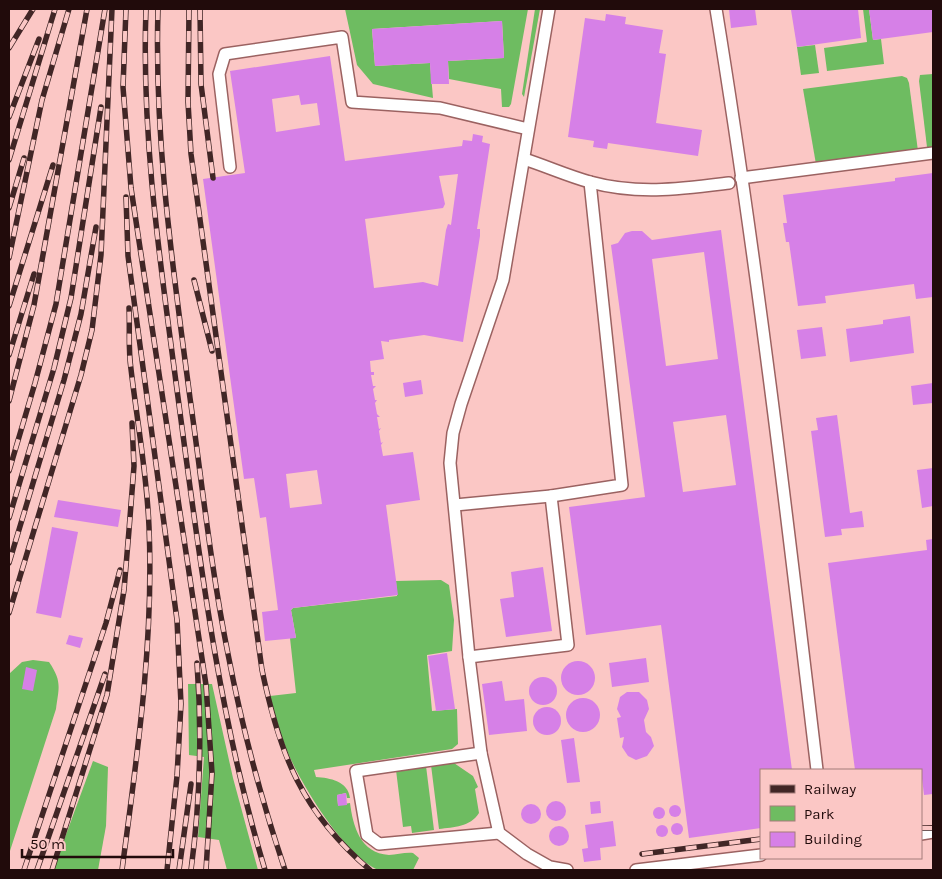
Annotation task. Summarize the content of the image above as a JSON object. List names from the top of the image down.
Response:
{
  "legend": ["Railway", "Park", "Building"],
  "scale_bar": "50 m"
}
